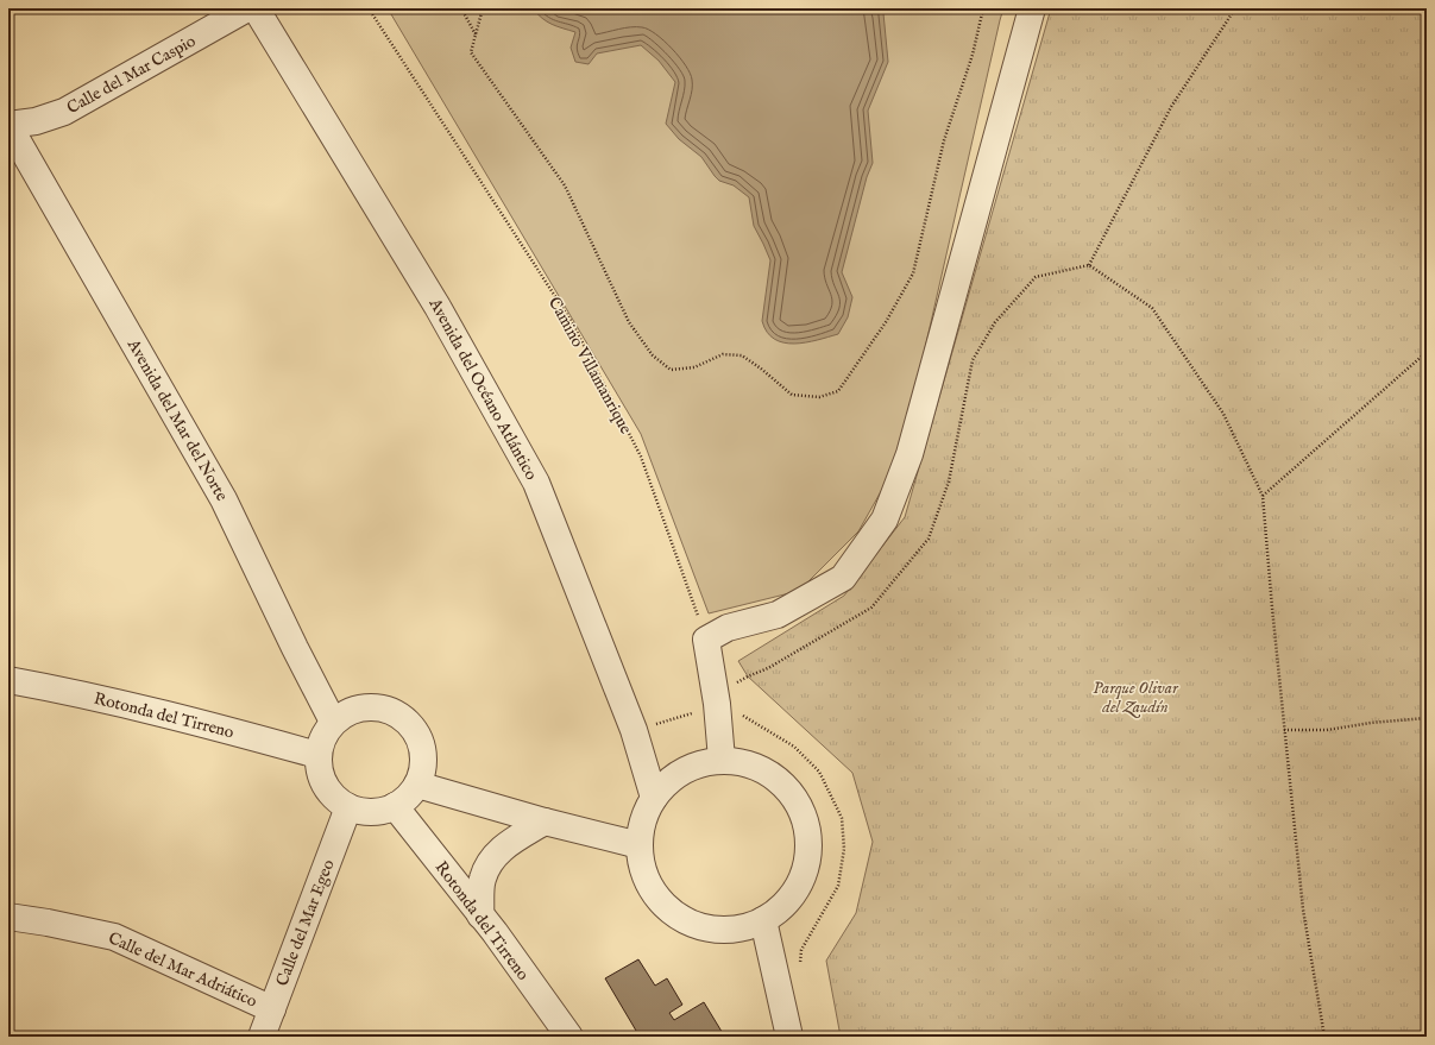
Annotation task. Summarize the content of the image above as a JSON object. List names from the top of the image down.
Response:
{
  "streets": {
    "street": [
      "Calle del Mar Caspio",
      "Avenida del Océano Atlántico",
      "Avenida del Mar del Norte",
      "Rotonda del Tirreno",
      "Calle del Mar Egeo",
      "Calle del Mar Adriático"
    ],
    "path": ["Camino Villamanrique"]
  },
  "crossings": [
    ["Calle del Mar Caspio", "Avenida del Mar del Norte"],
    ["Avenida del Mar del Norte", "Rotonda del Tirreno"],
    ["Avenida del Mar del Norte", "Calle del Mar Egeo"],
    ["Rotonda del Tirreno", "Calle del Mar Egeo"],
    ["Calle del Mar Egeo", "Calle del Mar Adriático"]
  ],
  "parks": ["Parque Olivar del Zaudín"]
}
